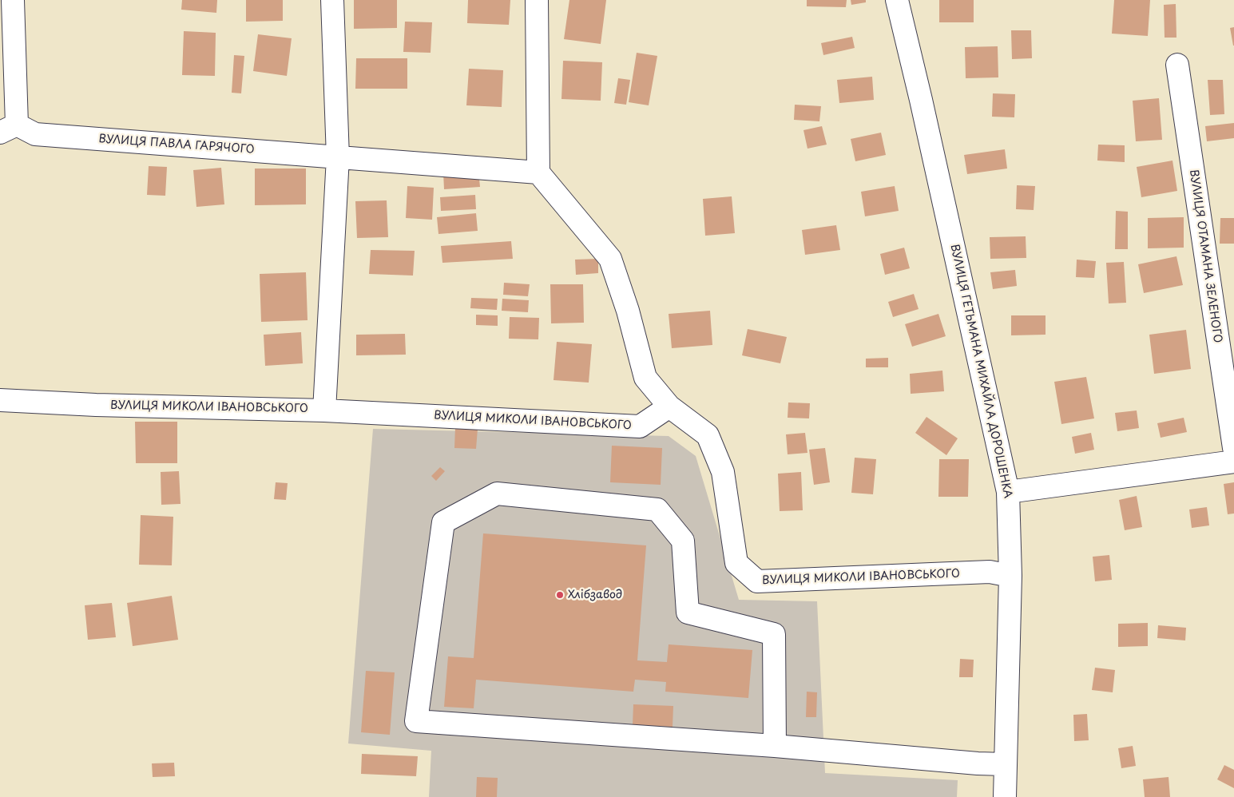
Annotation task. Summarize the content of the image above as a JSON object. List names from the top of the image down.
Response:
{
  "streets": {
    "street": [
      "ВУЛИЦЯ ПАВЛА ГАРЯЧОГО",
      "ВУЛИЦЯ ОТАМАНА ЗЕЛЕНОГО",
      "ВУЛИЦЯ ГЕТЬМАНА МИХАЙЛА ДОРОШЕНКА",
      "ВУЛИЦЯ МИКОЛИ ІВАНОВСЬКОГО"
    ]
  },
  "crossings": [
    ["ВУЛИЦЯ ГЕТЬМАНА МИХАЙЛА ДОРОШЕНКА", "ВУЛИЦЯ МИКОЛИ ІВАНОВСЬКОГО"]
  ],
  "places": ["Хлібзавод"]
}
